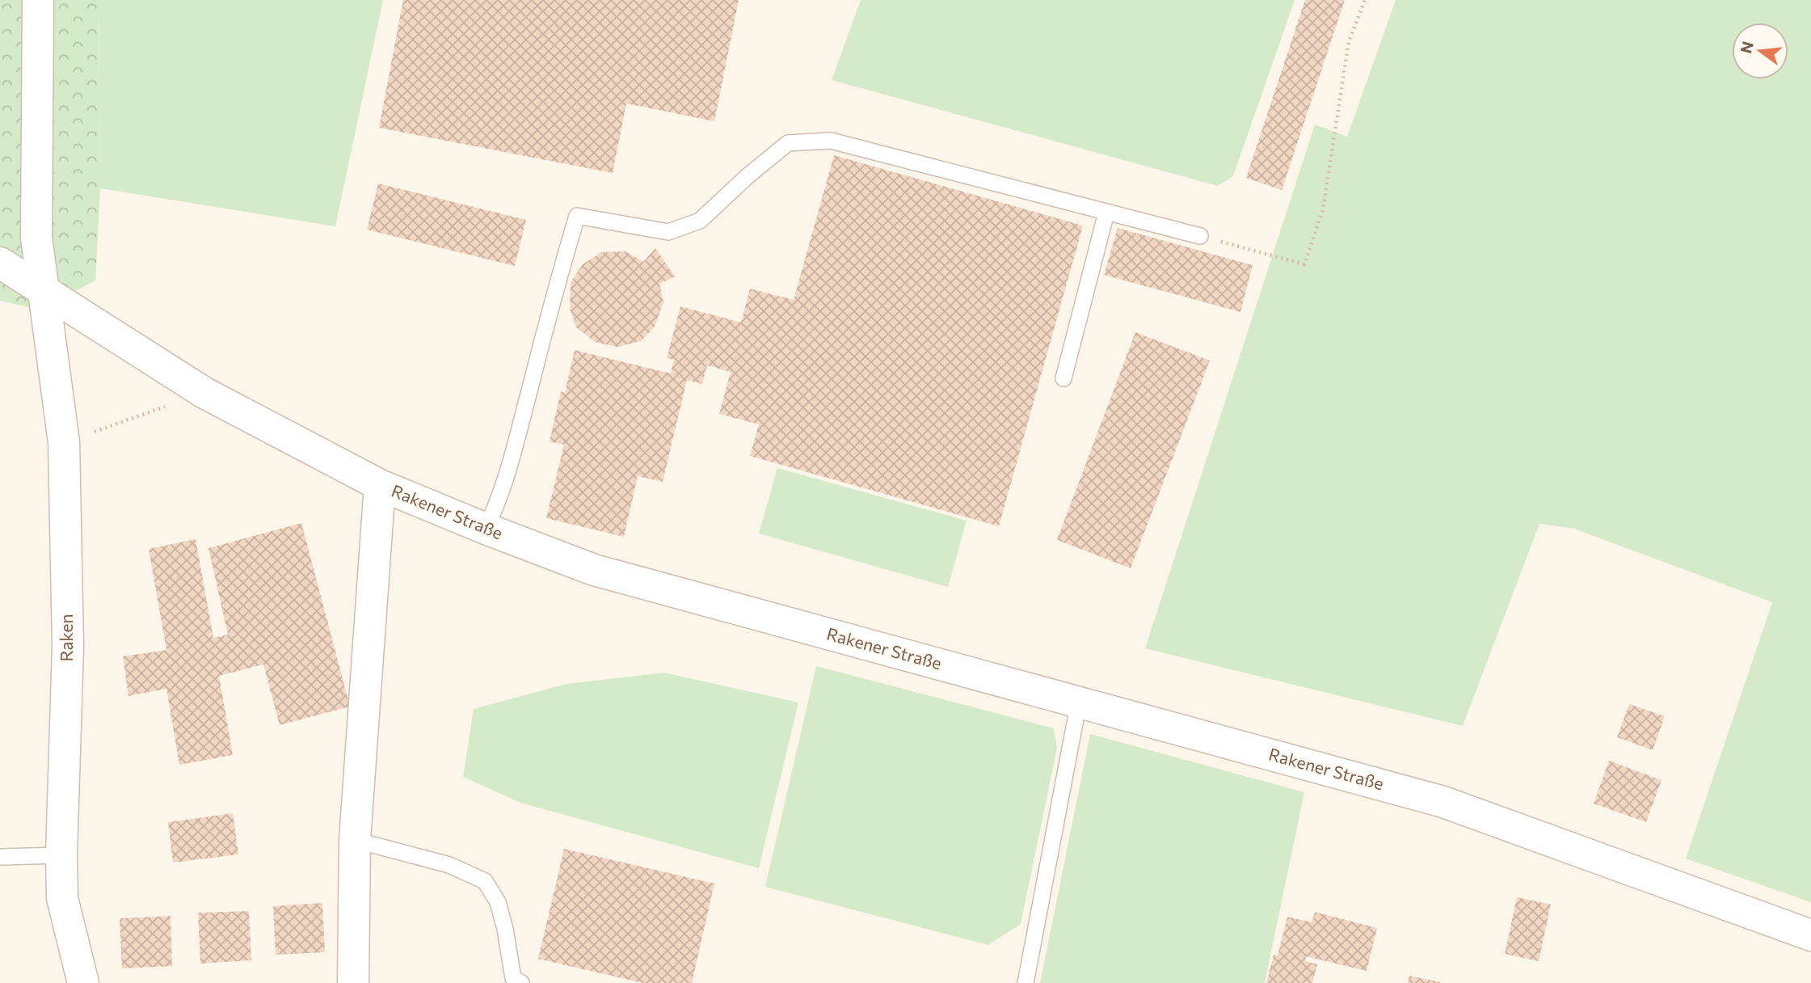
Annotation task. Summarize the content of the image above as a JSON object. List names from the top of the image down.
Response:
{
  "streets": {
    "street": ["Rakener Straße", "Raken"]
  },
  "crossings": [
    ["Rakener Straße", "Raken"]
  ],
  "north": "left"
}
